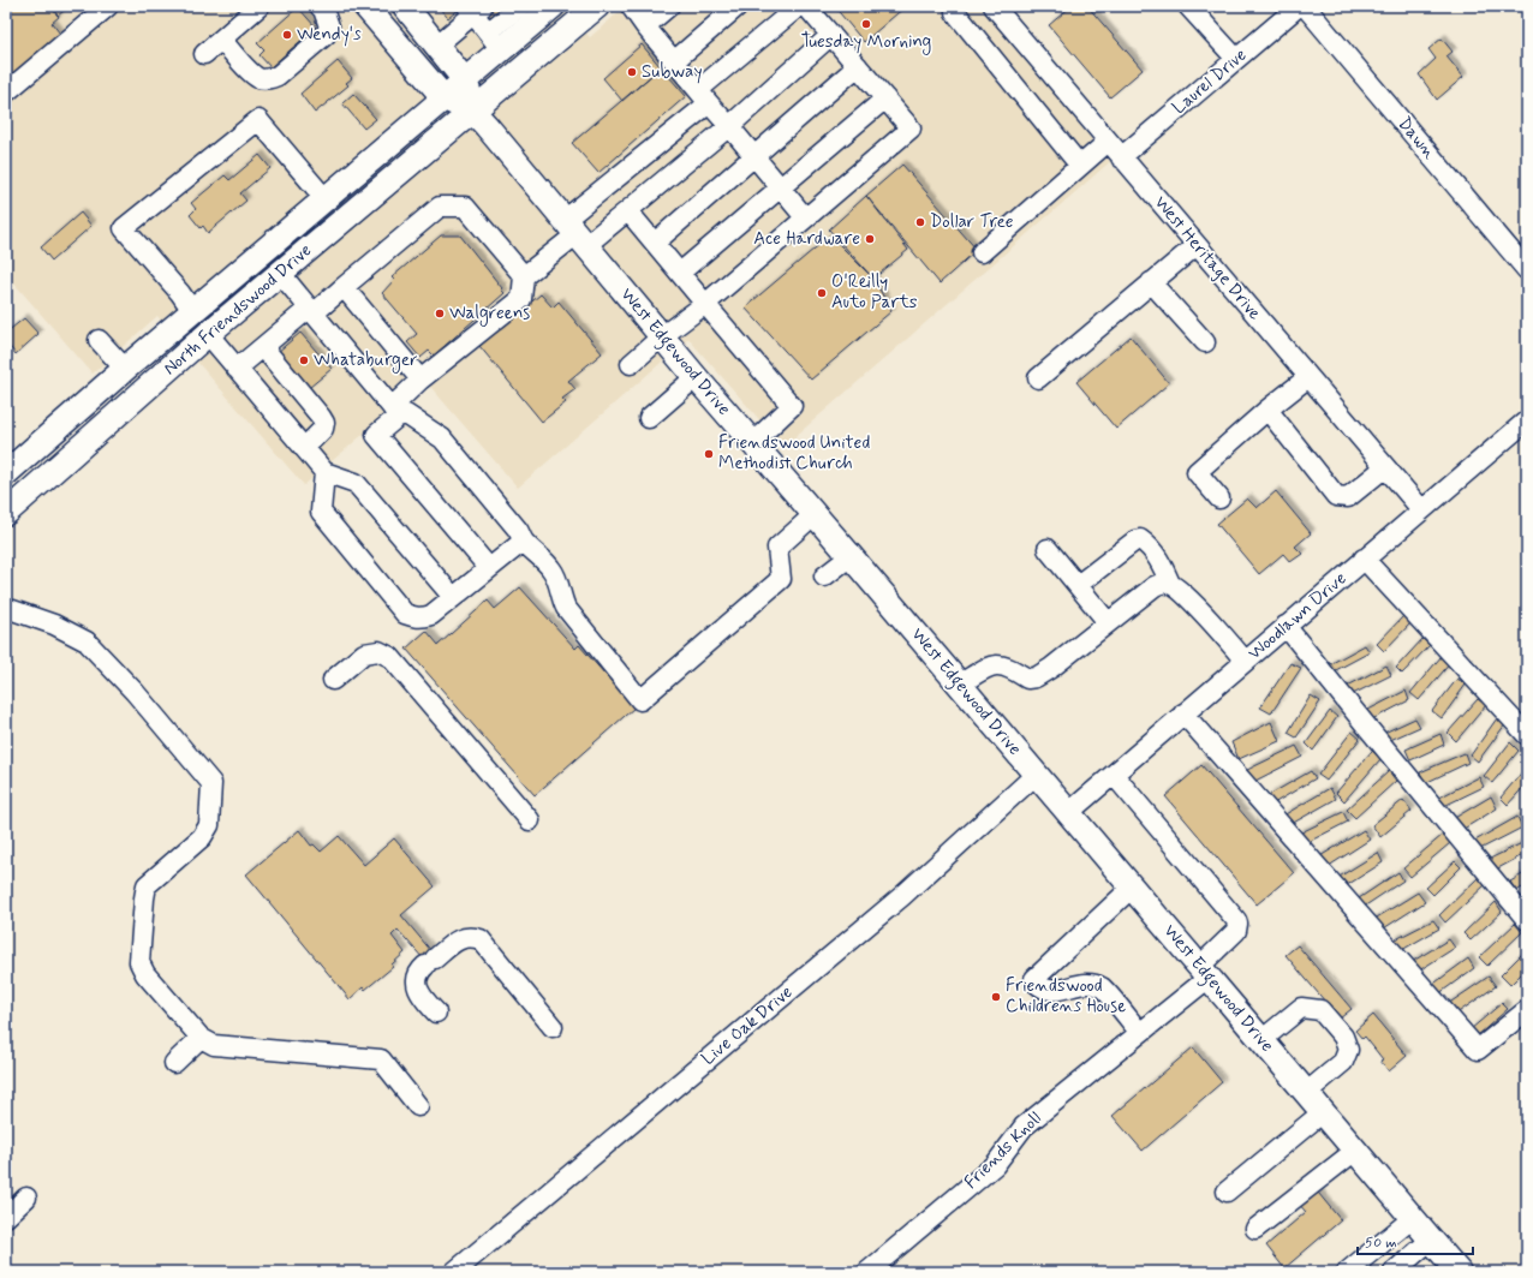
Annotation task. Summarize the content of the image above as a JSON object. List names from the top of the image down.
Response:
{
  "streets": {
    "main road": ["North Friendswood Drive", "West Edgewood Drive"],
    "street": [
      "Laurel Drive",
      "Dawn",
      "West Heritage Drive",
      "Woodlawn Drive",
      "Live Oak Drive",
      "Friends Knoll"
    ]
  },
  "crossings": [
    ["Laurel Drive", "West Heritage Drive"],
    ["West Heritage Drive", "Woodlawn Drive"],
    ["North Friendswood Drive", "West Edgewood Drive"],
    ["West Edgewood Drive", "Woodlawn Drive"],
    ["West Edgewood Drive", "Live Oak Drive"],
    ["West Edgewood Drive", "Friends Knoll"],
    ["Woodlawn Drive", "Friends Knoll"]
  ],
  "places": [
    "Tuesday Morning",
    "Wendy's",
    "Subway",
    "Dollar Tree",
    "Ace Hardware",
    "O'Reilly Auto Parts",
    "Walgreens",
    "Whataburger",
    "Friendswood United Methodist Church",
    "Friendswood Childrens House"
  ],
  "scale_bar": "50 m"
}
